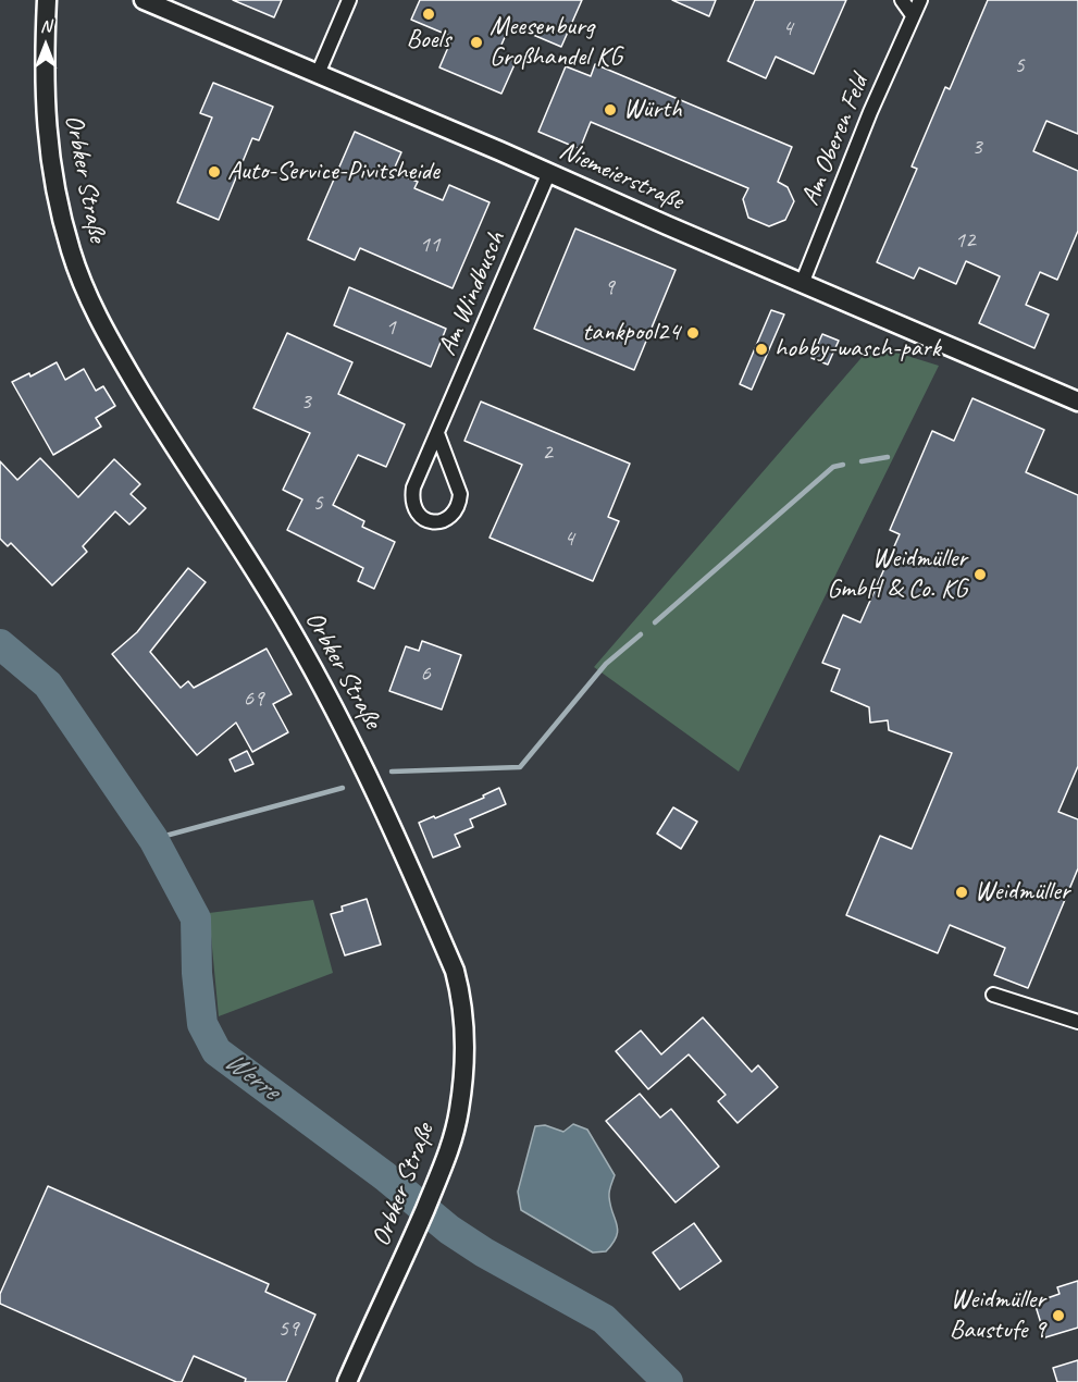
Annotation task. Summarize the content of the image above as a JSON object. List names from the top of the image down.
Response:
{
  "streets": {
    "street": [
      "Am Oberen Feld",
      "Niemeierstraße",
      "Orbker Straße",
      "Am Windbusch"
    ]
  },
  "crossings": [
    ["Am Oberen Feld", "Niemeierstraße"],
    ["Niemeierstraße", "Am Windbusch"]
  ],
  "water": ["Werre"],
  "places": [
    "Boels",
    "Meesenburg Großhandel KG",
    "Würth",
    "Auto-Service-Pivitsheide",
    "tankpool24",
    "hobby-wasch-park",
    "Weidmüller GmbH & Co. KG",
    "Weidmüller",
    "Weidmüller Baustufe 9"
  ],
  "house_numbers": [
    "4",
    "5",
    "3",
    "12",
    "11",
    "9",
    "1",
    "3",
    "2",
    "5",
    "4",
    "6",
    "69",
    "59"
  ],
  "north": "top"
}
